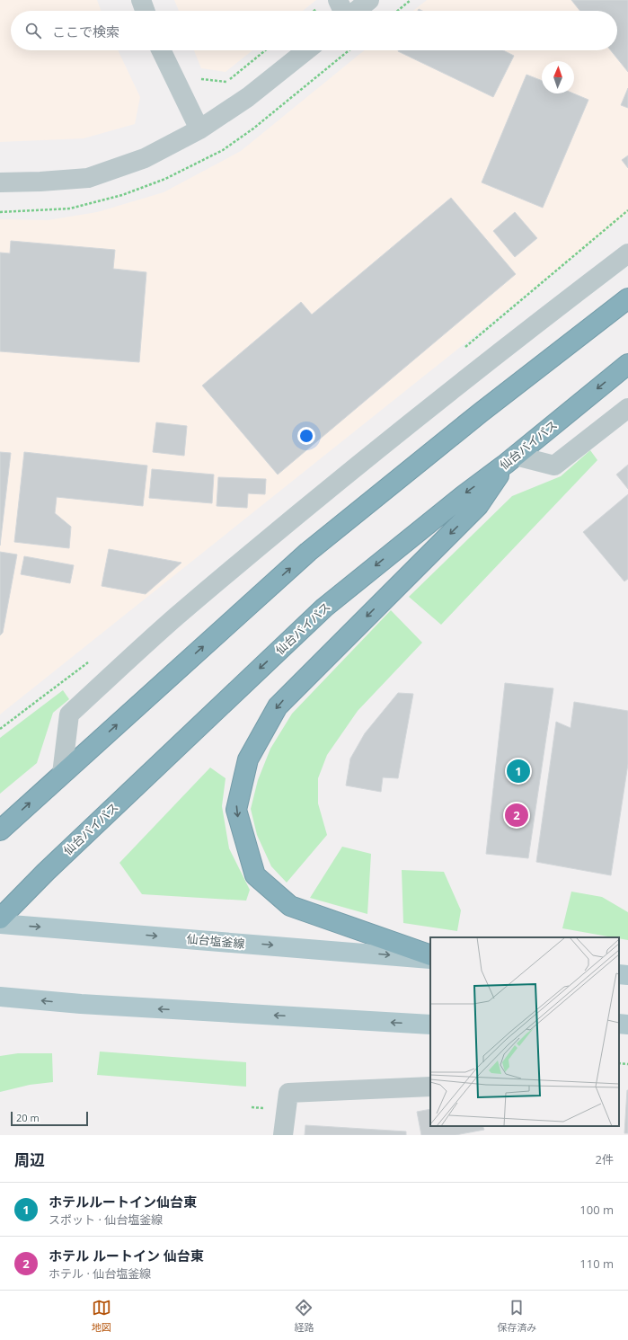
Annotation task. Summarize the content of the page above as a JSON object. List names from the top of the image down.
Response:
{
  "streets": {
    "highway": ["仙台バイパス"],
    "main road": ["仙台塩釜線"]
  },
  "scale_bar": "20 m",
  "north": "top",
  "page": {
    "search": "ここで検索",
    "pins": ["1", "2"],
    "scale": "20 m",
    "heading": ["周辺", "2件"],
    "list": [
      {
        "mark": "1",
        "name": "ホテルルートイン仙台東",
        "note": "スポット · 仙台塩釜線",
        "value": "100 m"
      },
      {
        "mark": "2",
        "name": "ホテル ルートイン 仙台東",
        "note": "ホテル · 仙台塩釜線",
        "value": "110 m"
      }
    ],
    "nav": ["地図", "経路", "保存済み"]
  }
}
